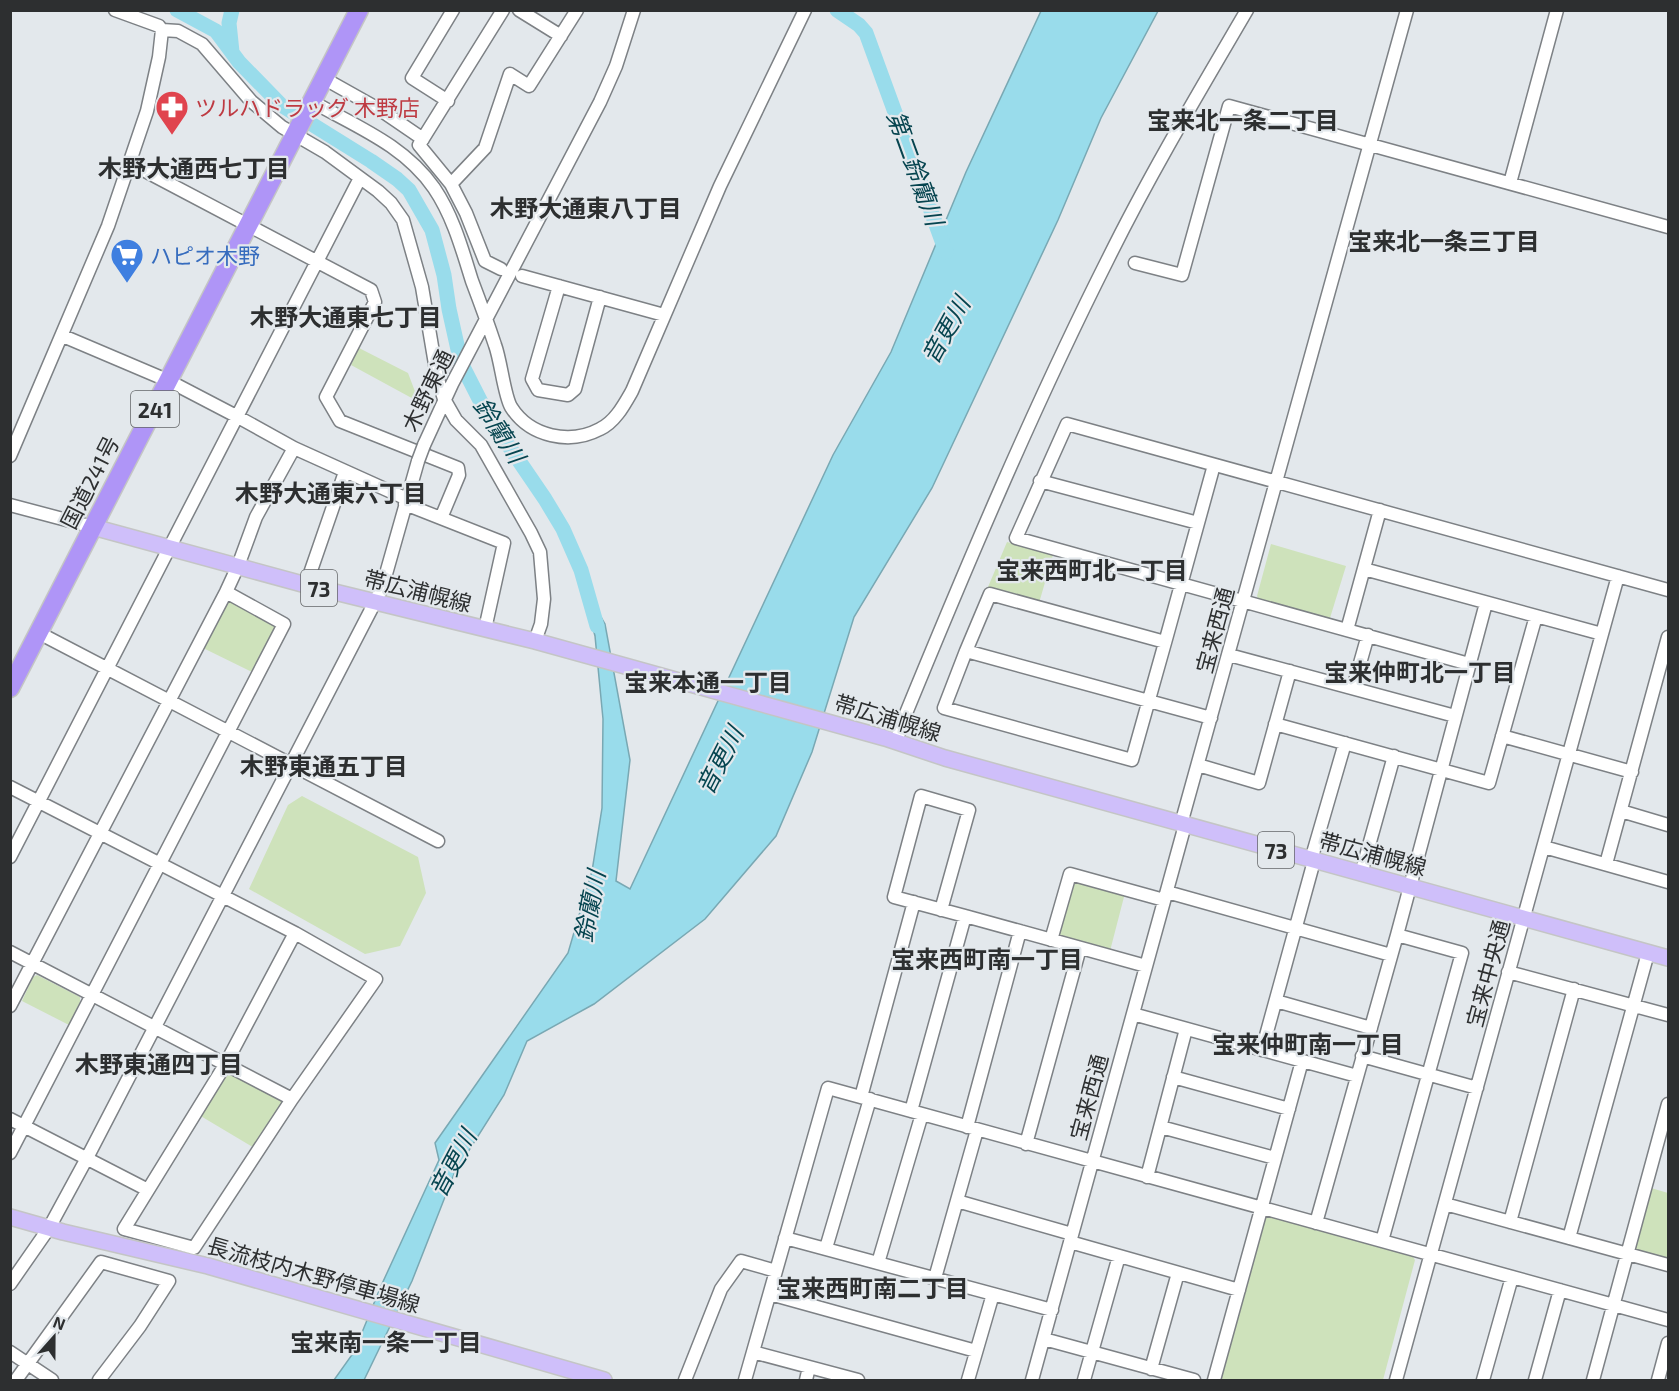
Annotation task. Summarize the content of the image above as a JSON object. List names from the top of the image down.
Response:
{
  "streets": {
    "highway": ["241", "国道241号"],
    "main road": ["73", "帯広浦幌線", "長流枝内木野停車場線"],
    "street": ["木野東通", "宝来西通", "宝来中央通"]
  },
  "crossings": [
    ["木野東通", "帯広浦幌線"],
    ["木野東通", "長流枝内木野停車場線"],
    ["国道241号", "帯広浦幌線"],
    ["帯広浦幌線", "宝来西通"],
    ["帯広浦幌線", "宝来中央通"]
  ],
  "districts": [
    "宝来北一条二丁目",
    "木野大通西七丁目",
    "木野大通東八丁目",
    "宝来北一条三丁目",
    "木野大通東七丁目",
    "木野大通東六丁目",
    "宝来西町北一丁目",
    "宝来仲町北一丁目",
    "宝来本通一丁目",
    "木野東通五丁目",
    "宝来西町南一丁目",
    "宝来仲町南一丁目",
    "木野東通四丁目",
    "宝来西町南二丁目",
    "宝来南一条一丁目"
  ],
  "water": ["第二鈴蘭川", "音更川", "鈴蘭川"],
  "places": {
    "pharmacy": ["ツルハドラッグ 木野店"],
    "supermarket": ["ハピオ木野"]
  },
  "north": "top"
}
